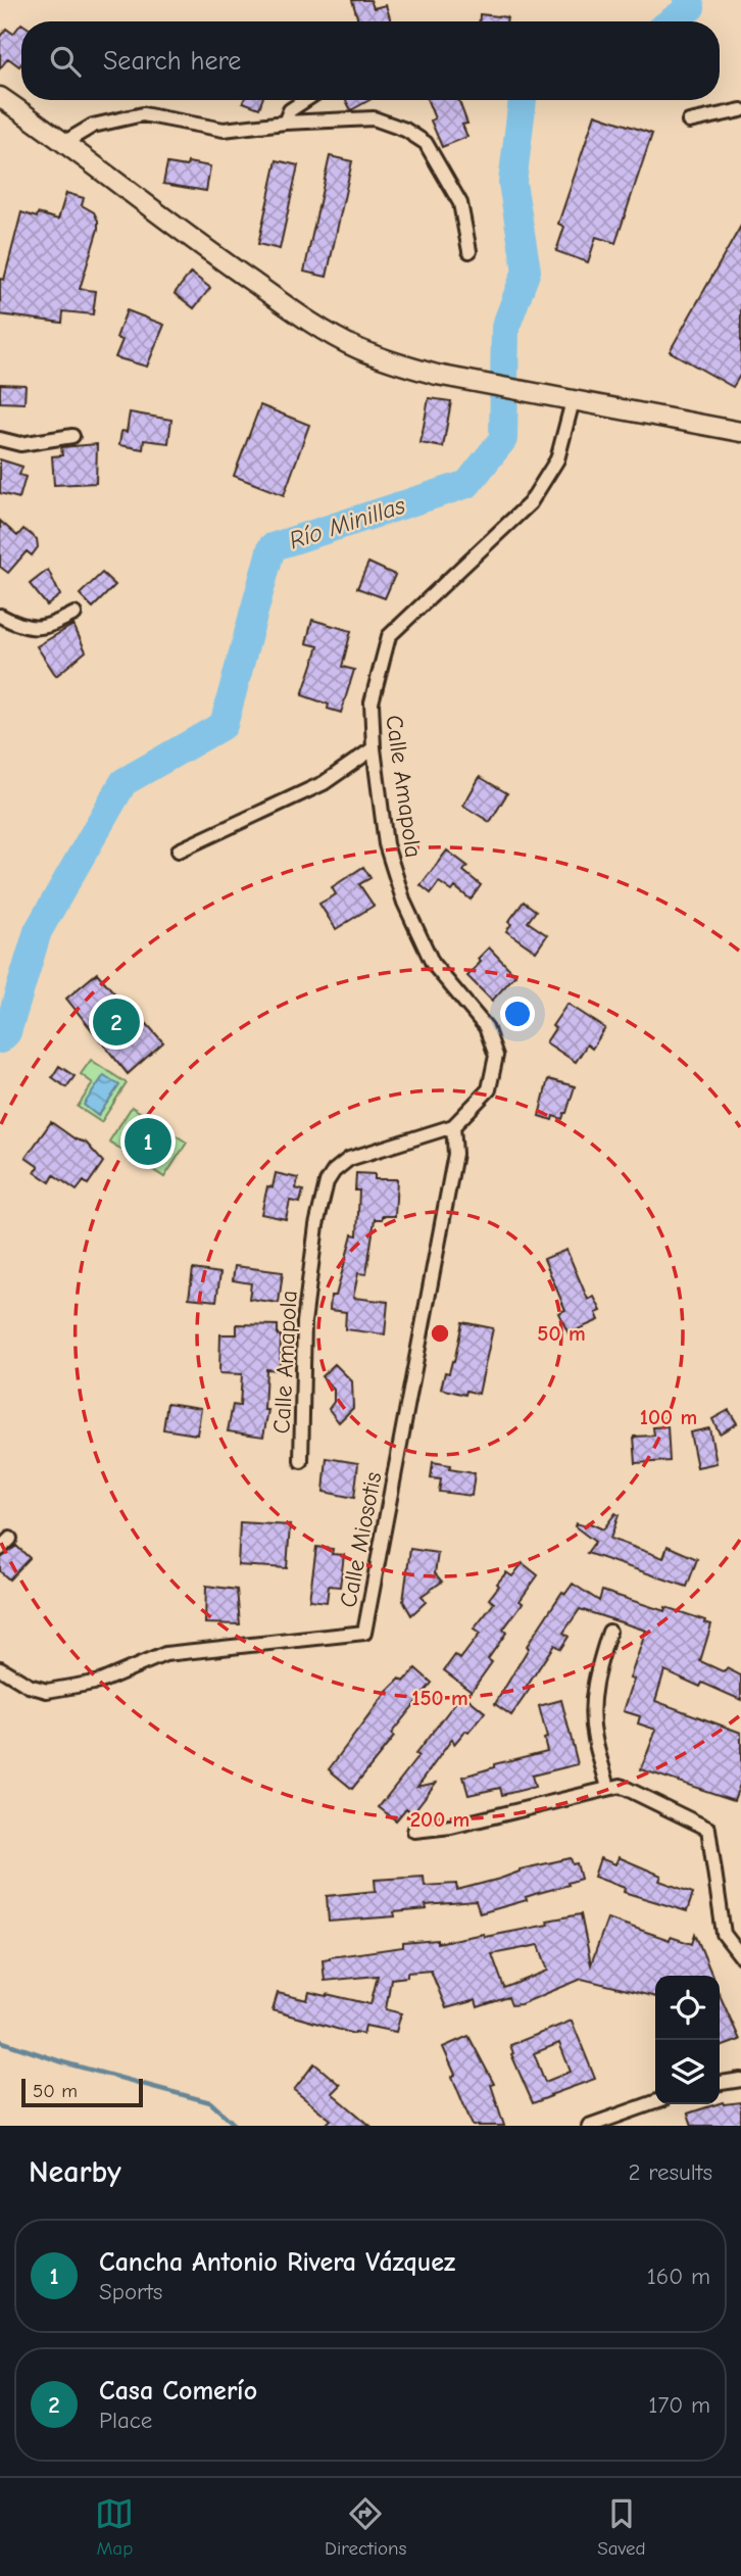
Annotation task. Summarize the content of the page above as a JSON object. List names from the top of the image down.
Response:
{
  "streets": {
    "street": ["Calle Amapola", "Calle Miosotis"]
  },
  "crossings": [
    ["Calle Amapola", "Calle Miosotis"]
  ],
  "water": ["Río Minillas"],
  "scale_bar": "50 m",
  "page": {
    "search": "Search here",
    "pins": ["2", "1"],
    "scale": "50 m",
    "heading": ["Nearby", "2 results"],
    "list": [
      {
        "mark": "1",
        "name": "Cancha Antonio Rivera Vázquez",
        "note": "Sports",
        "value": "160 m"
      },
      {
        "mark": "2",
        "name": "Casa Comerío",
        "note": "Place",
        "value": "170 m"
      }
    ],
    "nav": ["Map", "Directions", "Saved"]
  },
  "rings": [
    "50 m",
    "100 m",
    "150 m",
    "200 m"
  ]
}
